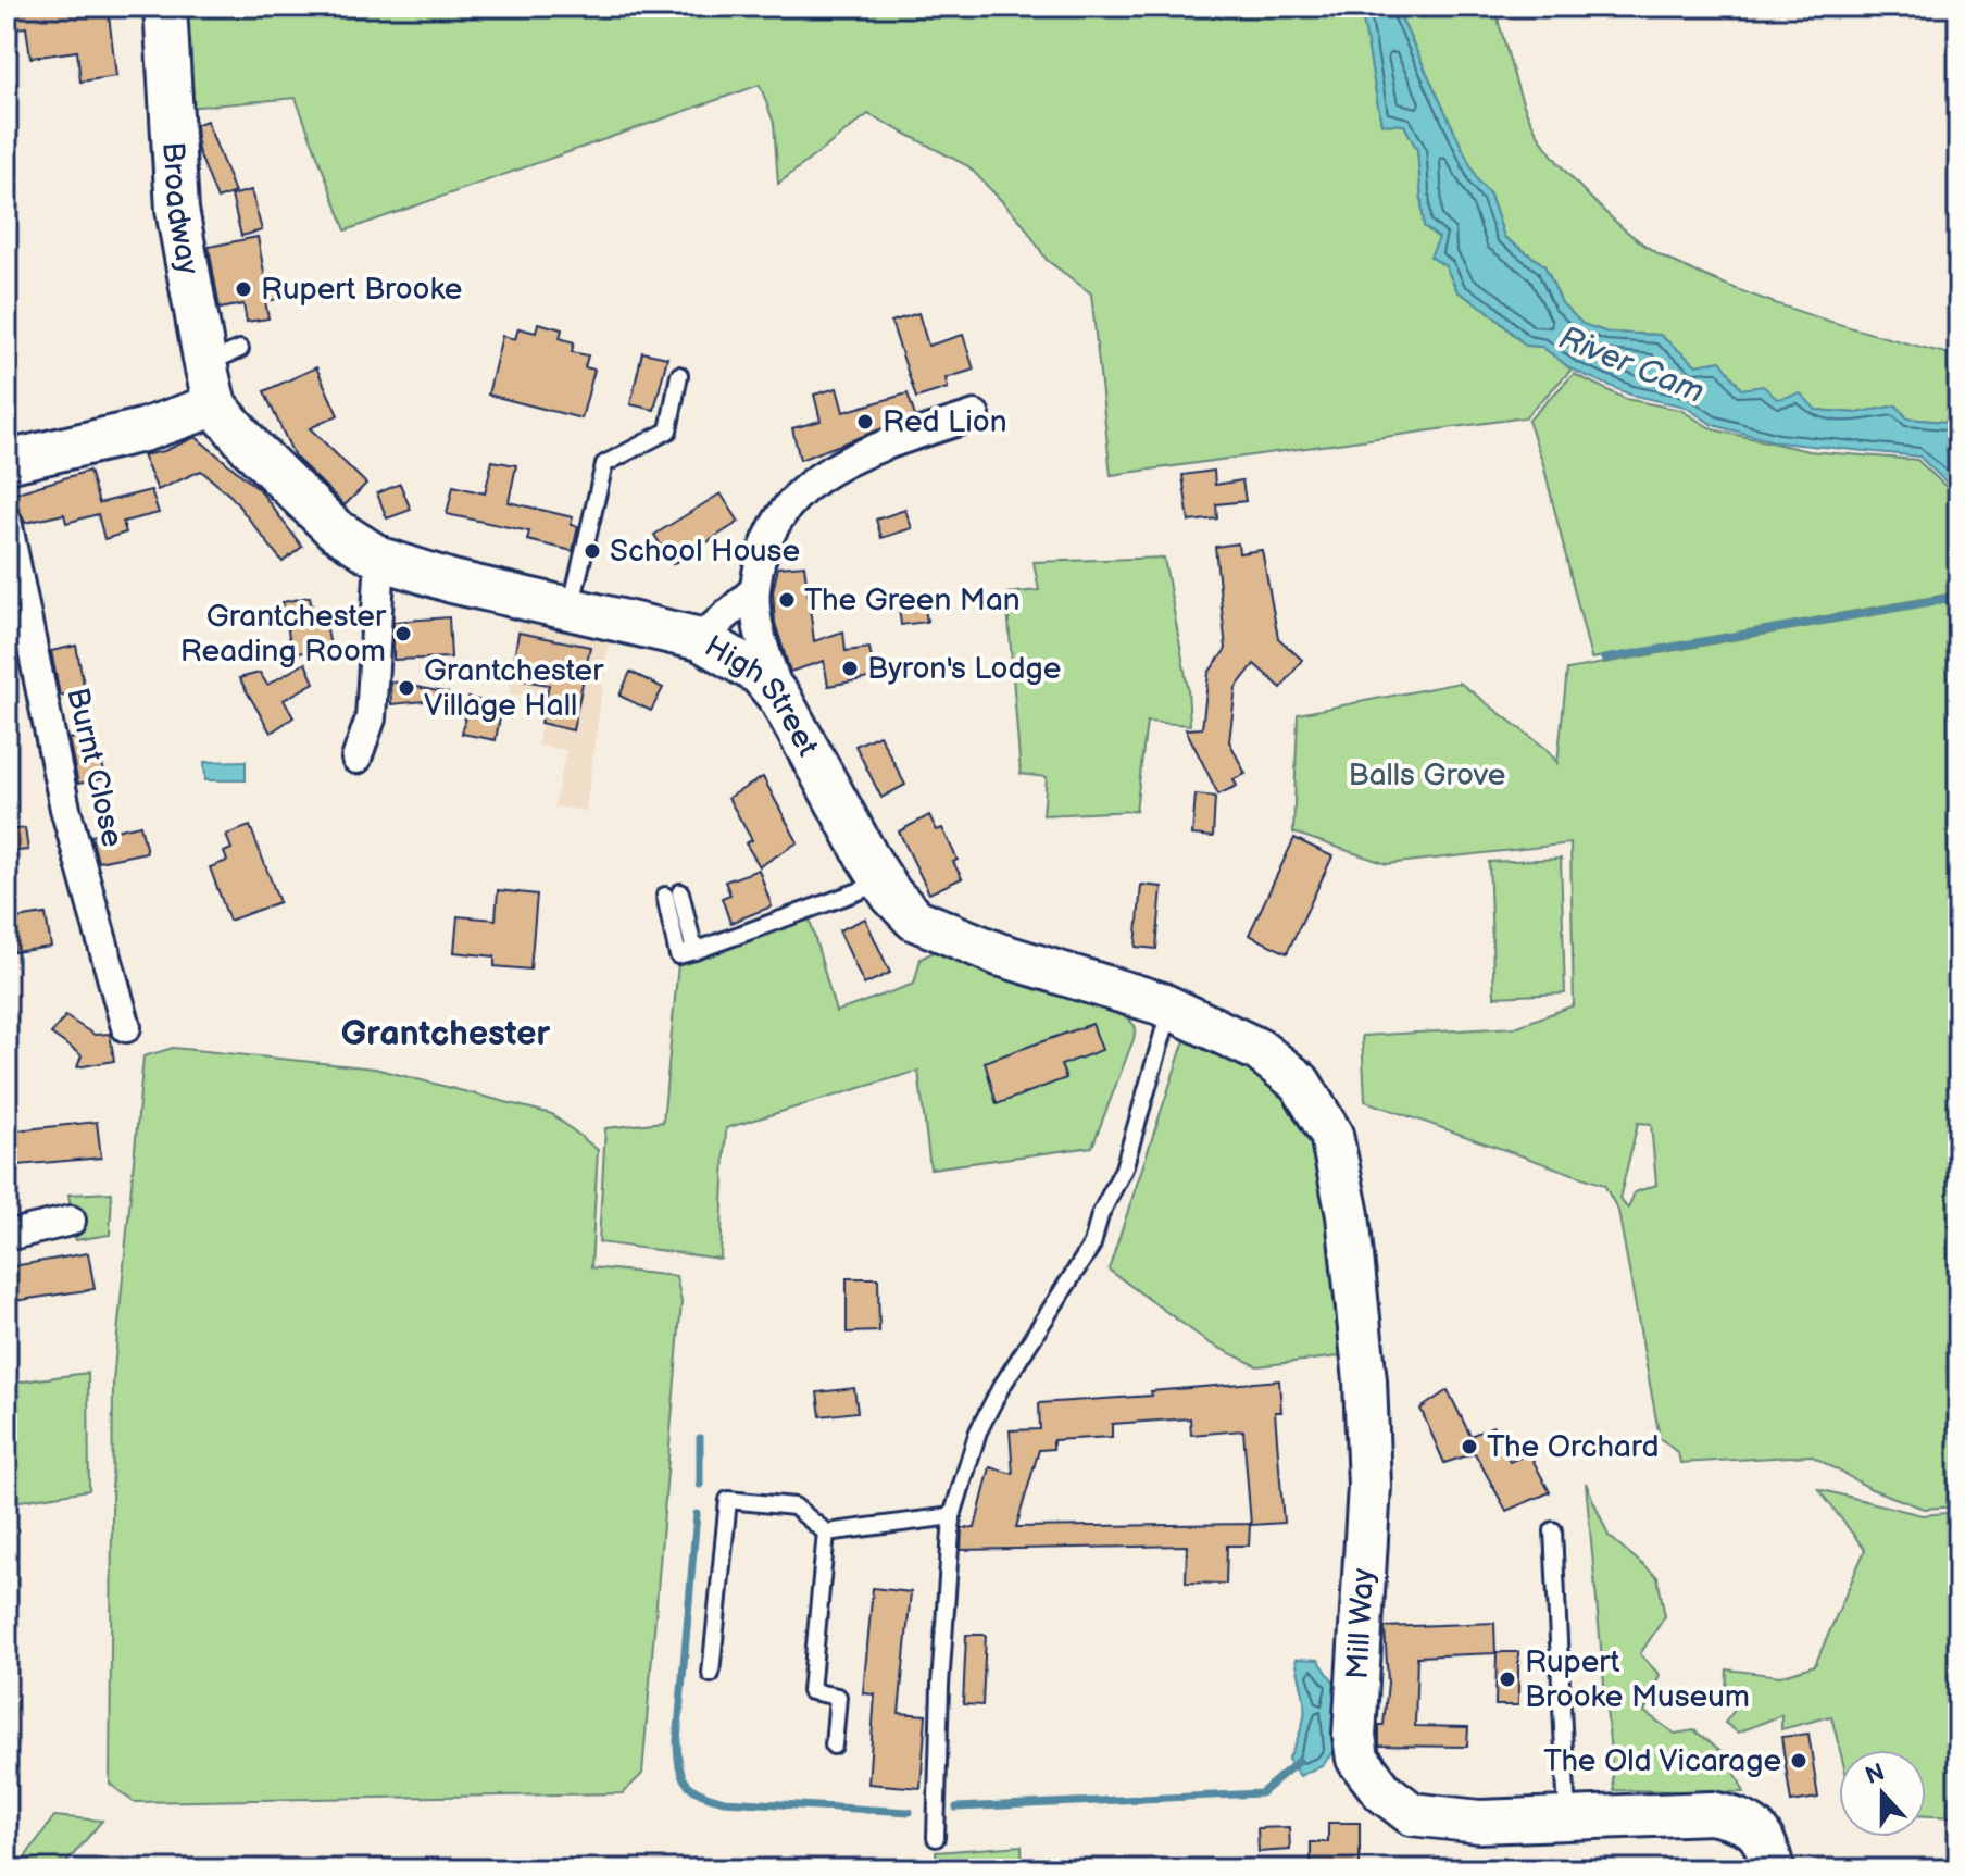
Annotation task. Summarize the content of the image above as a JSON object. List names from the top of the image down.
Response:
{
  "streets": {
    "street": [
      "Broadway",
      "High Street",
      "Burnt Close",
      "Mill Way"
    ]
  },
  "crossings": [
    ["Broadway", "High Street"],
    ["High Street", "Mill Way"]
  ],
  "districts": ["Grantchester"],
  "water": ["River Cam"],
  "parks": ["Balls Grove"],
  "places": [
    "Rupert Brooke",
    "Red Lion",
    "School House",
    "The Green Man",
    "Grantchester Reading Room",
    "Byron's Lodge",
    "Grantchester Village Hall",
    "The Orchard",
    "Rupert Brooke Museum",
    "The Old Vicarage"
  ],
  "north": "top"
}
